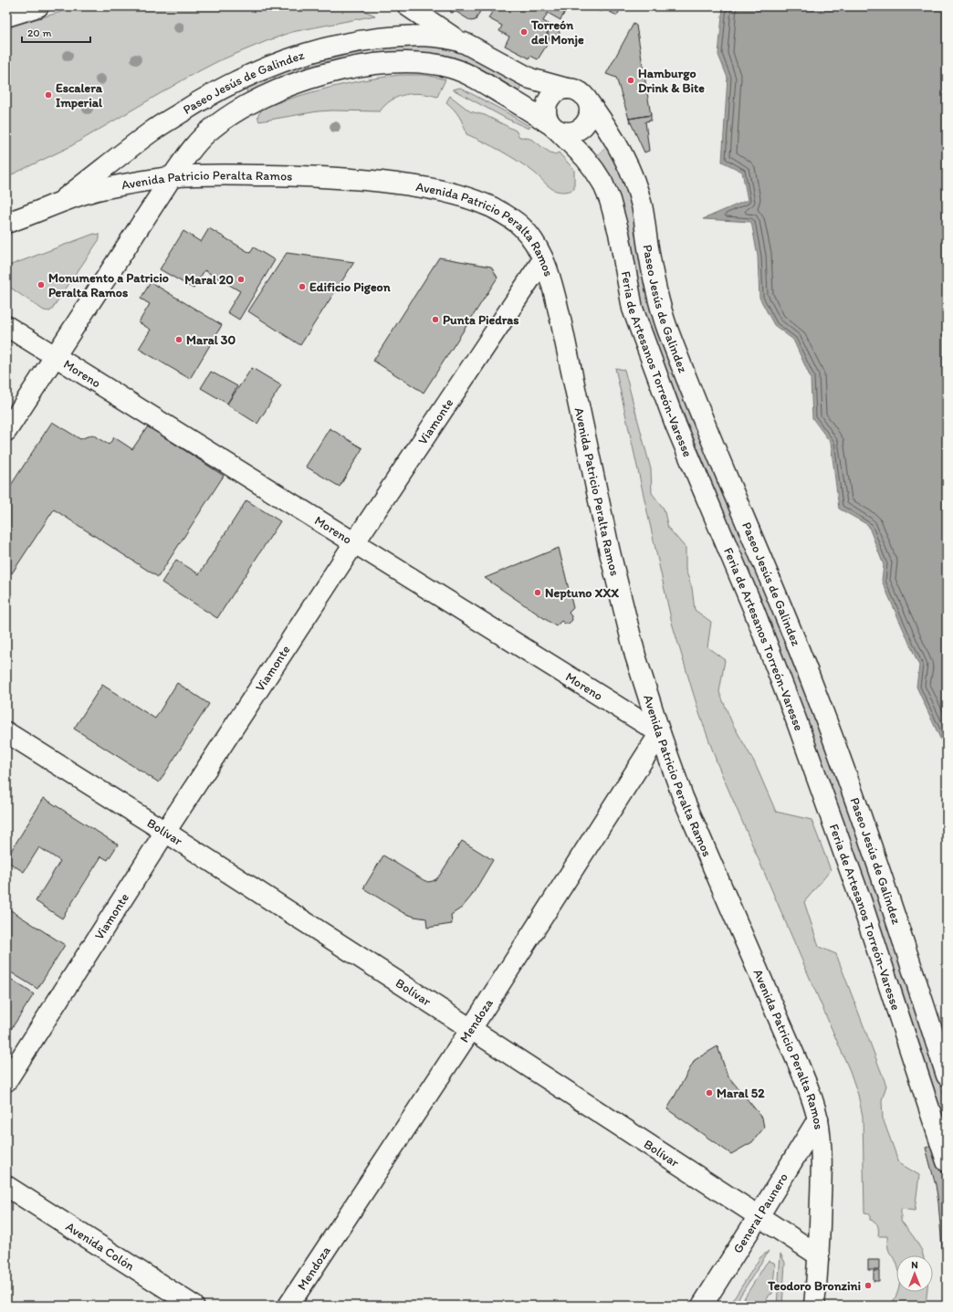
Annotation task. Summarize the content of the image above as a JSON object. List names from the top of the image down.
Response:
{
  "streets": {
    "street": [
      "Paseo Jesús de Galindez",
      "Avenida Patricio Peralta Ramos",
      "Feria de Artesanos Torreón-Varesse",
      "Moreno",
      "Viamonte",
      "Bolívar",
      "Mendoza",
      "General Paunero",
      "Avenida Colón"
    ]
  },
  "crossings": [
    ["Paseo Jesús de Galindez", "Avenida Patricio Peralta Ramos"],
    ["Paseo Jesús de Galindez", "Feria de Artesanos Torreón-Varesse"],
    ["Paseo Jesús de Galindez", "Moreno"],
    ["Avenida Patricio Peralta Ramos", "Moreno"],
    ["Avenida Patricio Peralta Ramos", "Viamonte"],
    ["Avenida Patricio Peralta Ramos", "Bolívar"],
    ["Avenida Patricio Peralta Ramos", "Mendoza"],
    ["Avenida Patricio Peralta Ramos", "General Paunero"],
    ["Moreno", "Viamonte"],
    ["Moreno", "Mendoza"],
    ["Viamonte", "Bolívar"],
    ["Bolívar", "Mendoza"],
    ["Bolívar", "General Paunero"]
  ],
  "places": [
    "Torreón del Monje",
    "Hamburgo Drink & Bite",
    "Escalera Imperial",
    "Maral 20",
    "Monumento a Patricio Peralta Ramos",
    "Edificio Pigeon",
    "Punta Piedras",
    "Maral 30",
    "Neptuno XXX",
    "Maral 52",
    "Teodoro Bronzini"
  ],
  "scale_bar": "20 m",
  "north": "top"
}
